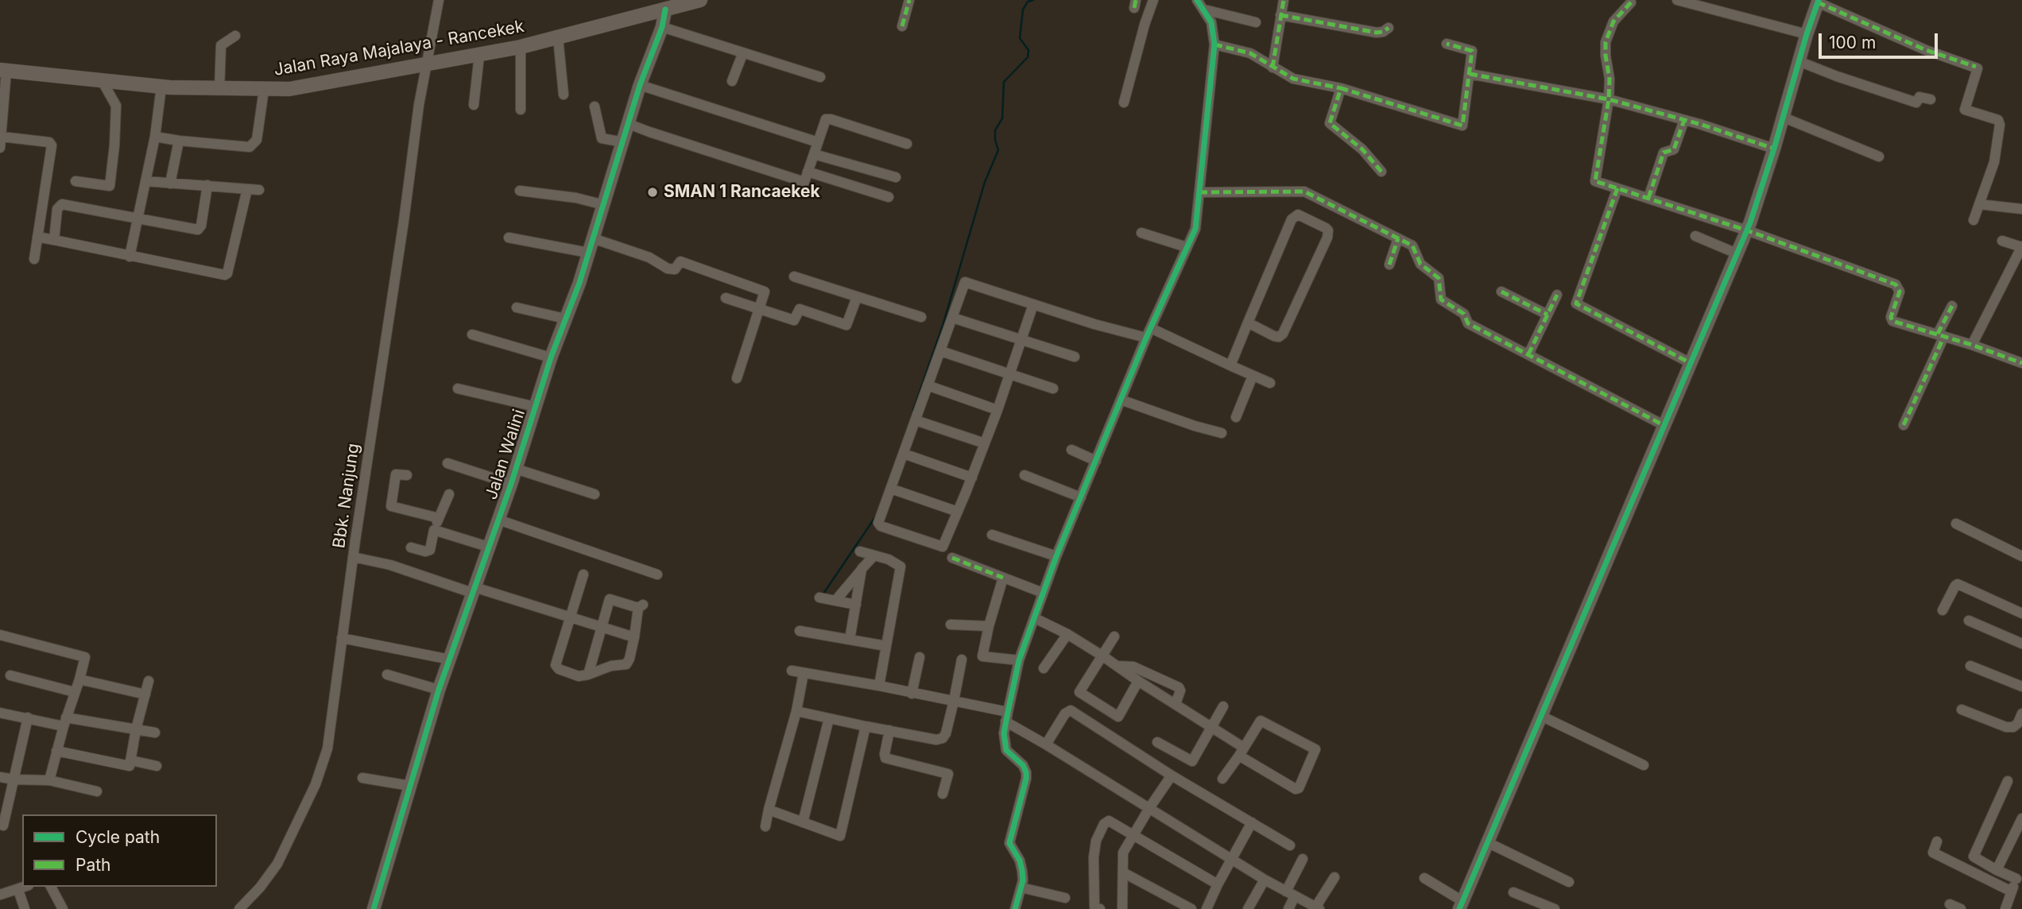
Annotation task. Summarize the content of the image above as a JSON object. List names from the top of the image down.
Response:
{
  "streets": {
    "main road": ["Jalan Raya Majalaya - Rancekek"],
    "street": ["Jalan Walini", "Bbk. Nanjung"]
  },
  "crossings": [
    ["Jalan Raya Majalaya - Rancekek", "Jalan Walini"],
    ["Jalan Raya Majalaya - Rancekek", "Bbk. Nanjung"]
  ],
  "places": ["SMAN 1 Rancaekek"],
  "legend": ["Cycle path", "Path"],
  "scale_bar": "100 m"
}
